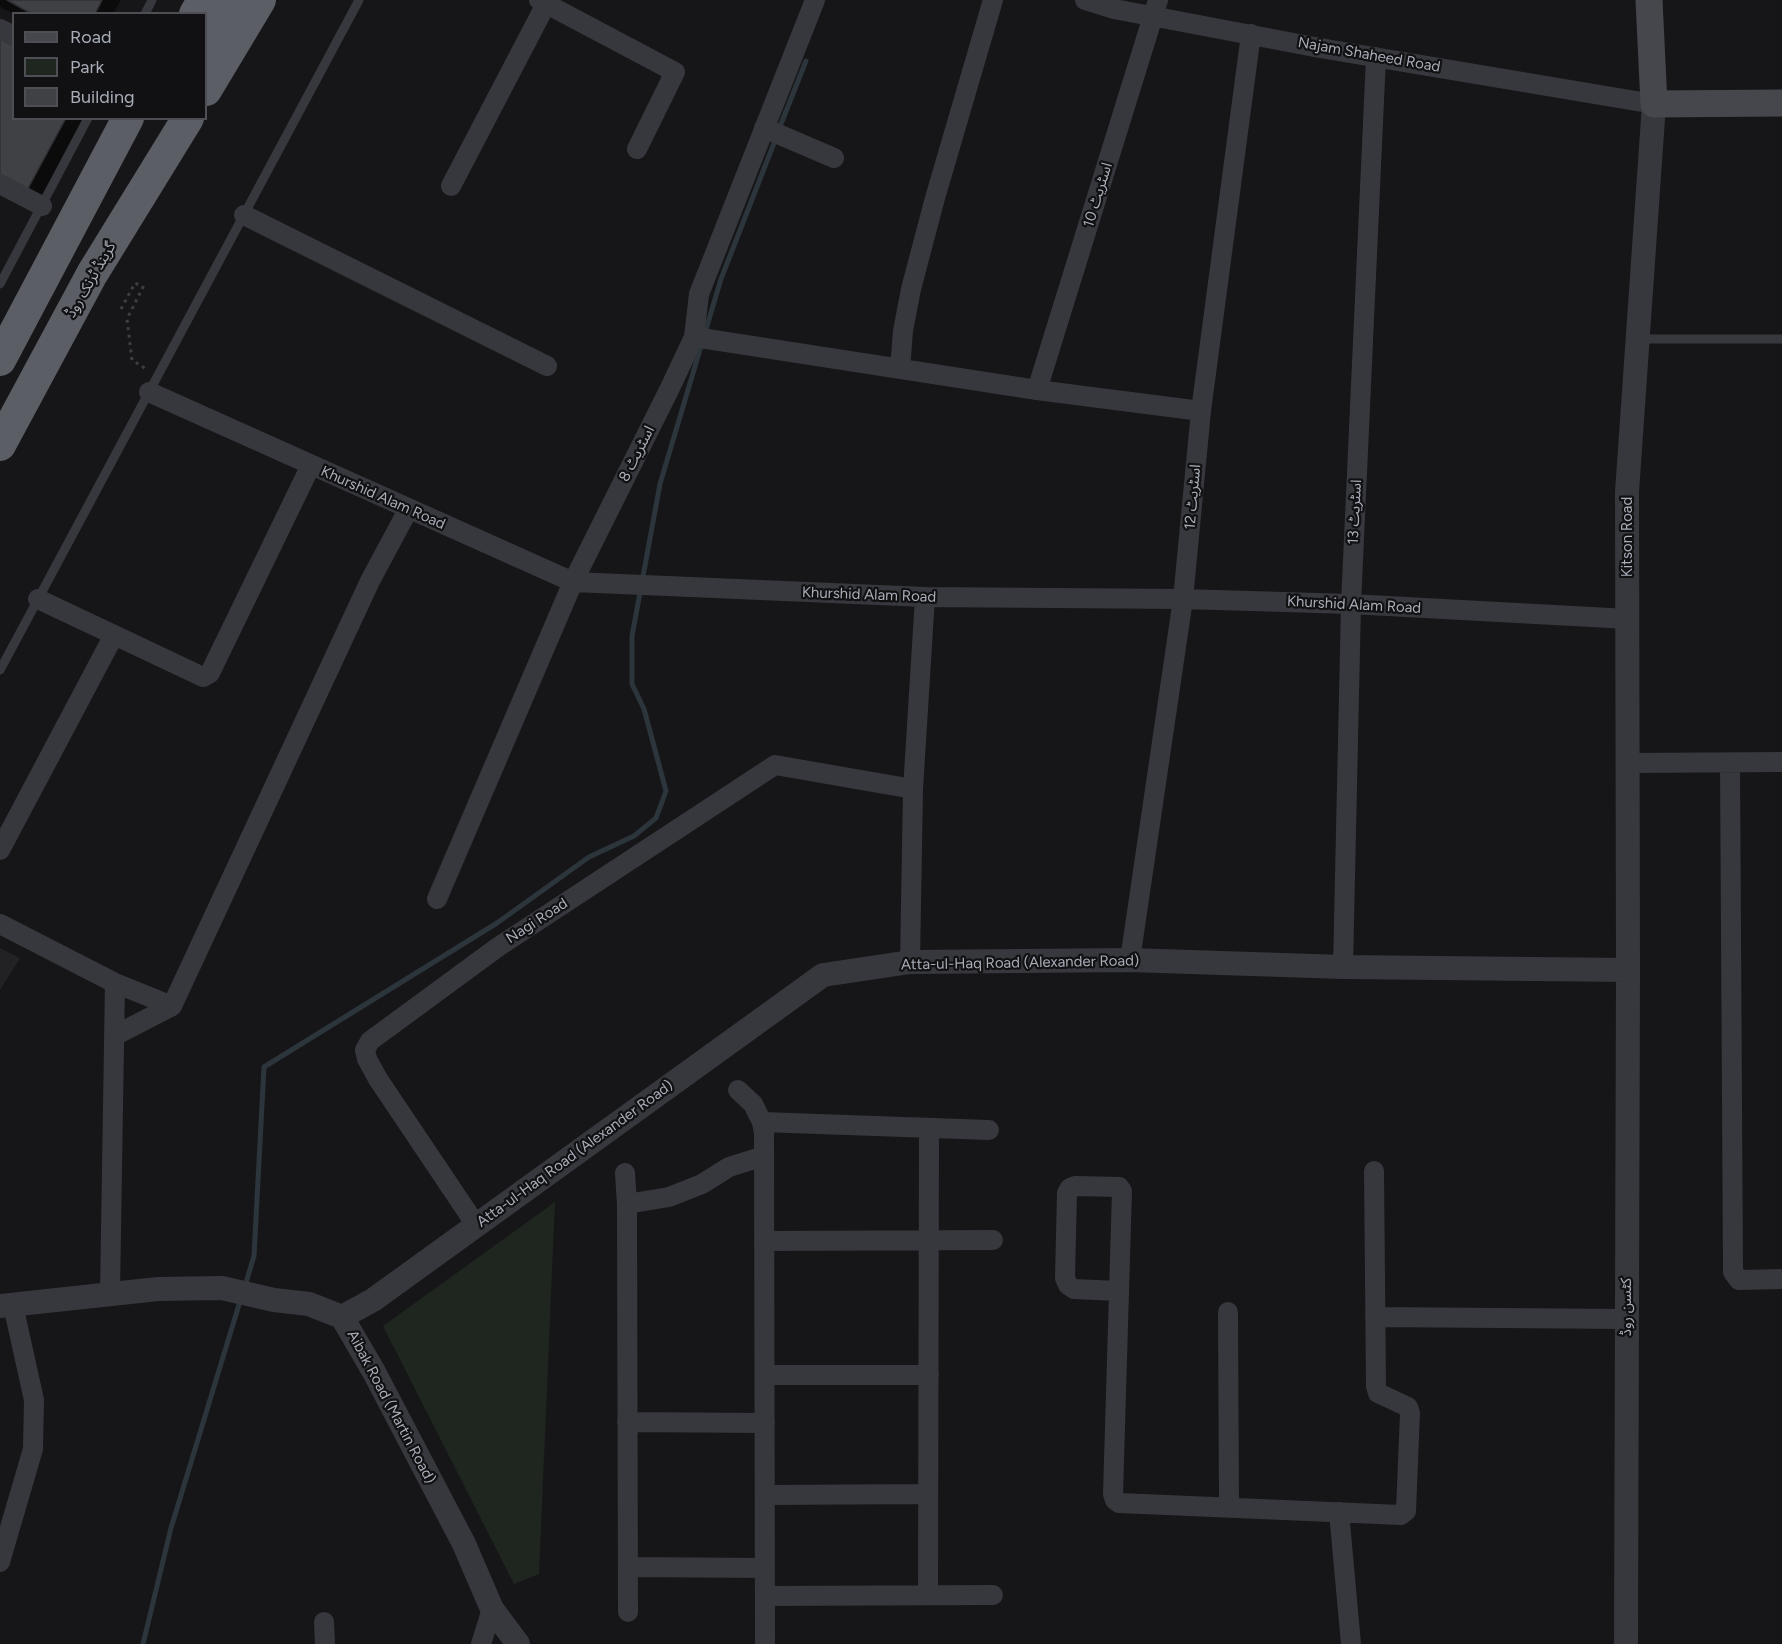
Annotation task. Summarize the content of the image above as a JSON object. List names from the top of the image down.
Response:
{
  "streets": {
    "highway": ["گرینڈ ٹرنک روڈ"],
    "street": [
      "Najam Shaheed Road",
      "اسٹریٹ 10",
      "اسٹریٹ 8",
      "اسٹریٹ 12",
      "Khurshid Alam Road",
      "اسٹریٹ 13",
      "Kitson Road",
      "Nagi Road",
      "Atta-ul-Haq Road (Alexander Road)",
      "کٹسن روڈ",
      "Aibak Road (Martin Road)"
    ]
  },
  "crossings": [
    ["Najam Shaheed Road", "اسٹریٹ 10"],
    ["Najam Shaheed Road", "اسٹریٹ 12"],
    ["Najam Shaheed Road", "اسٹریٹ 13"],
    ["Najam Shaheed Road", "Kitson Road"],
    ["اسٹریٹ 8", "Khurshid Alam Road"],
    ["اسٹریٹ 12", "Khurshid Alam Road"],
    ["اسٹریٹ 12", "Atta-ul-Haq Road (Alexander Road)"],
    ["Khurshid Alam Road", "اسٹریٹ 13"],
    ["Khurshid Alam Road", "Kitson Road"],
    ["اسٹریٹ 13", "Atta-ul-Haq Road (Alexander Road)"],
    ["Kitson Road", "Atta-ul-Haq Road (Alexander Road)"],
    ["Kitson Road", "کٹسن روڈ"],
    ["Nagi Road", "Atta-ul-Haq Road (Alexander Road)"],
    ["Atta-ul-Haq Road (Alexander Road)", "کٹسن روڈ"],
    ["Atta-ul-Haq Road (Alexander Road)", "Aibak Road (Martin Road)"]
  ],
  "legend": ["Road", "Park", "Building"]
}
